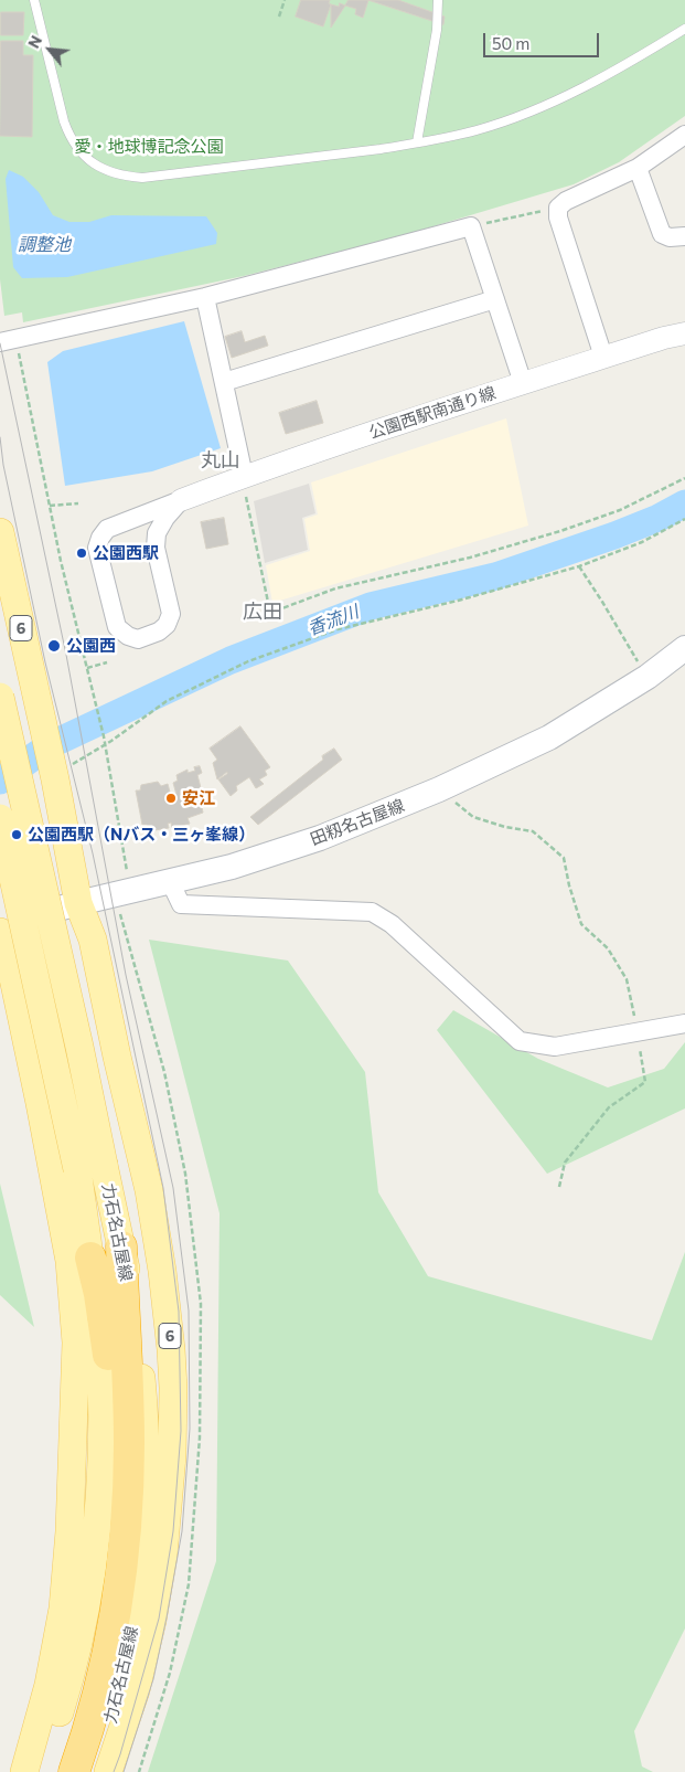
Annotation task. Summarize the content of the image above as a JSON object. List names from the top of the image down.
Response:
{
  "streets": {
    "main road": ["6", "田籾名古屋線", "力石名古屋線"],
    "street": ["公園西駅南通り線"]
  },
  "crossings": [
    ["6", "田籾名古屋線"]
  ],
  "districts": ["丸山", "広田"],
  "water": ["調整池", "香流川"],
  "parks": ["愛・地球博記念公園"],
  "places": [
    "公園西駅",
    "公園西",
    "安江",
    "公園西駅（Nバス・三ヶ峯線）"
  ],
  "scale_bar": "50 m",
  "north": "top left"
}
